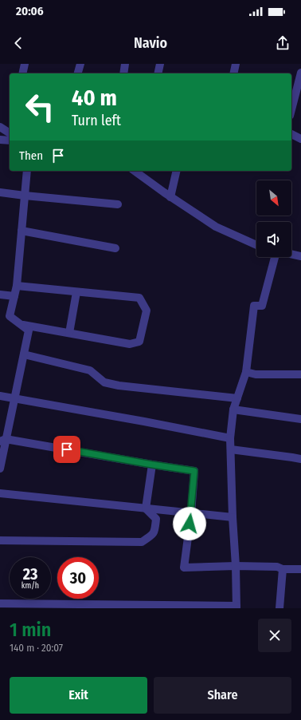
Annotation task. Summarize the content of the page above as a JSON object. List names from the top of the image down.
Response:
{
  "north": "bottom right",
  "page": {
    "status": "20:06",
    "header": "Navio",
    "turn": ["40 m", "Turn left"],
    "then": "Then",
    "speed": "23 km/h",
    "limit": "30",
    "heading": ["1 min", "140 m · 20:07"],
    "buttons": ["Exit", "Share"]
  }
}
